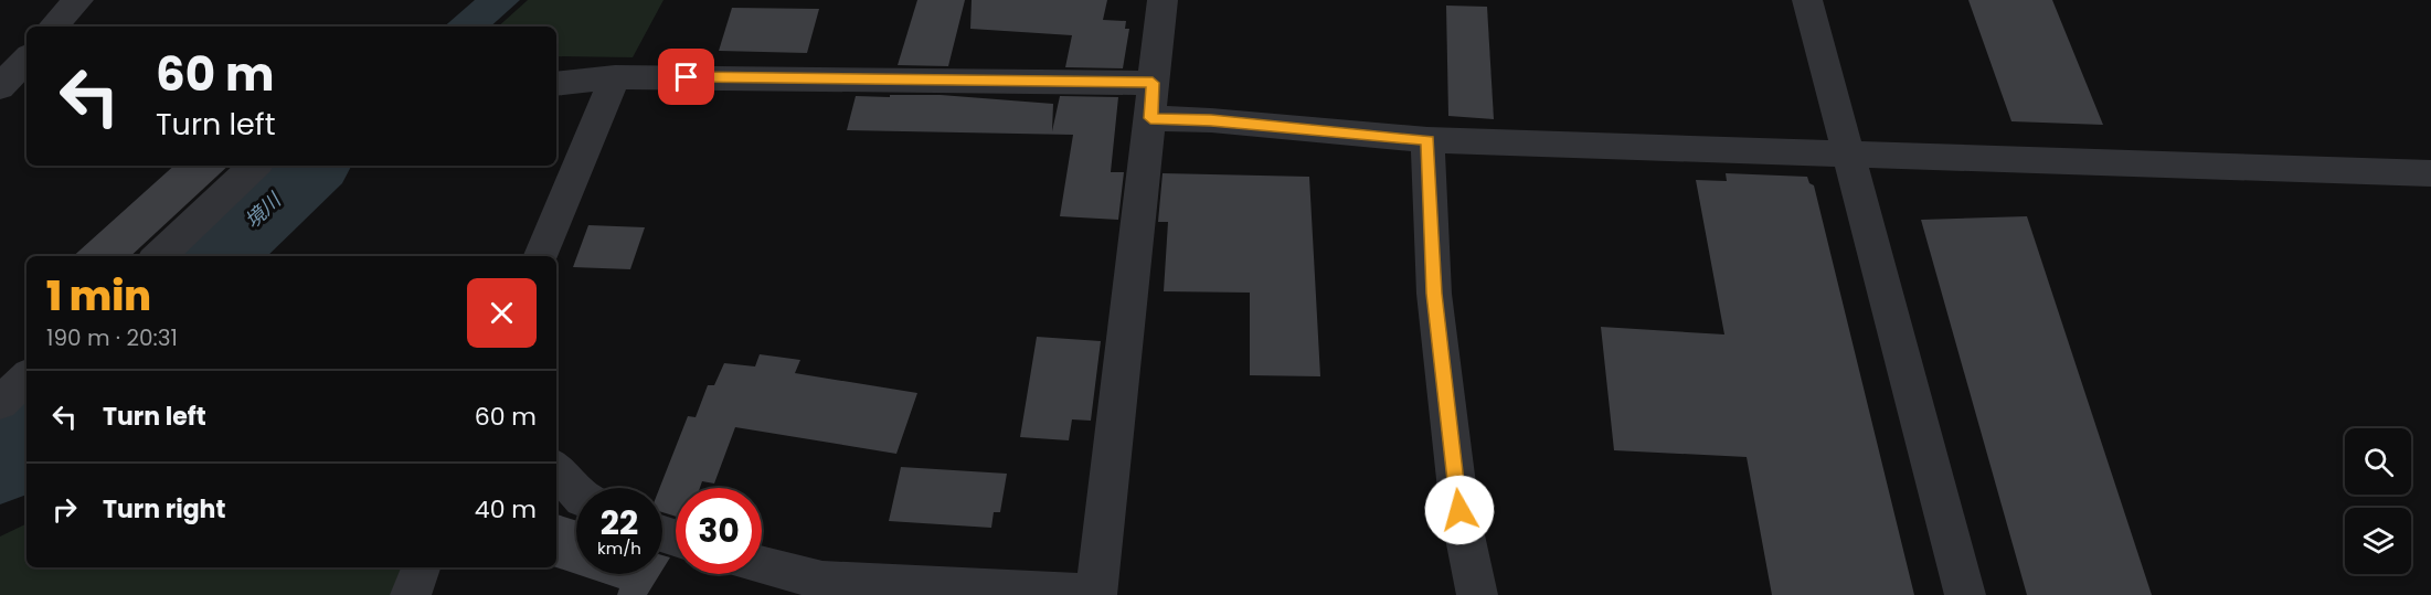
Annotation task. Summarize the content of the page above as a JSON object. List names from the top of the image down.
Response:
{
  "water": ["境川"],
  "page": {
    "turn": ["60 m", "Turn left"],
    "heading": ["1 min", "190 m · 20:31"],
    "list": [
      {
        "name": "Turn left",
        "value": "60 m"
      },
      {
        "name": "Turn right",
        "value": "40 m"
      }
    ],
    "speed": "22 km/h",
    "limit": "30"
  }
}
